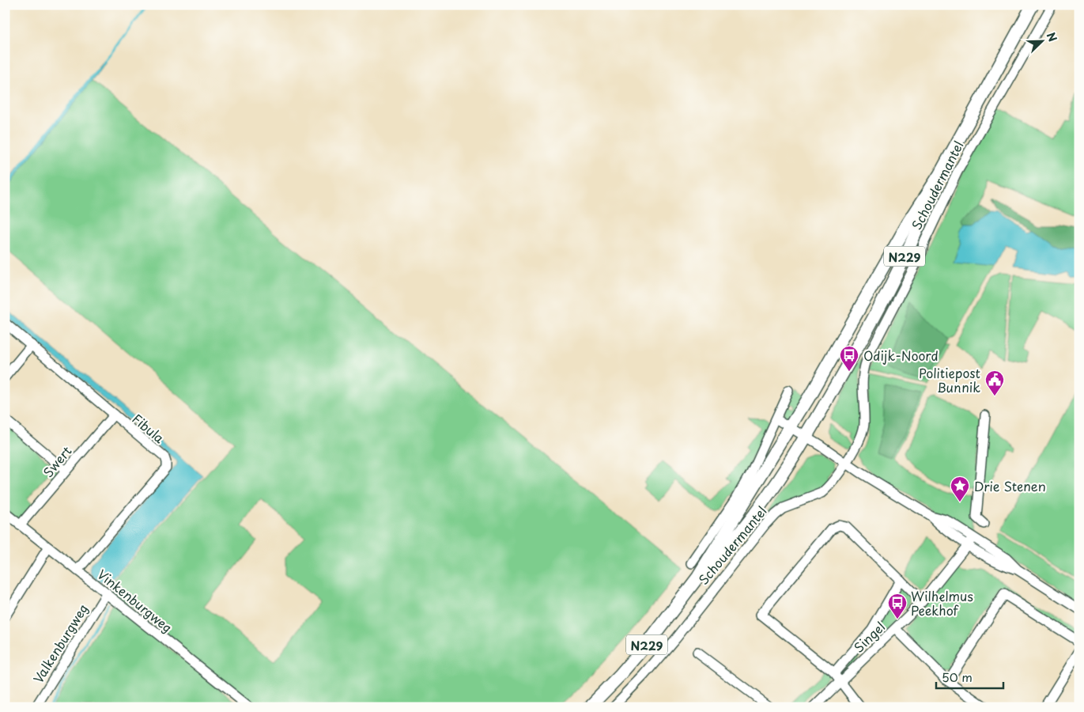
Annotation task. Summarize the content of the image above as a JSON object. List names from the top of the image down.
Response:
{
  "streets": {
    "main road": ["Schoudermantel", "N229"],
    "street": [
      "Fibula",
      "Swert",
      "Vinkenburgweg",
      "Singel",
      "Valkenburgweg"
    ]
  },
  "crossings": [
    ["Fibula", "Swert"],
    ["Fibula", "Vinkenburgweg"],
    ["Swert", "Vinkenburgweg"],
    ["Vinkenburgweg", "Valkenburgweg"]
  ],
  "places": {
    "bus stop": ["Odijk-Noord", "Wilhelmus Peekhof"],
    "public building": ["Politiepost Bunnik"],
    "place": ["Drie Stenen"]
  },
  "scale_bar": "50 m",
  "north": "top right"
}
